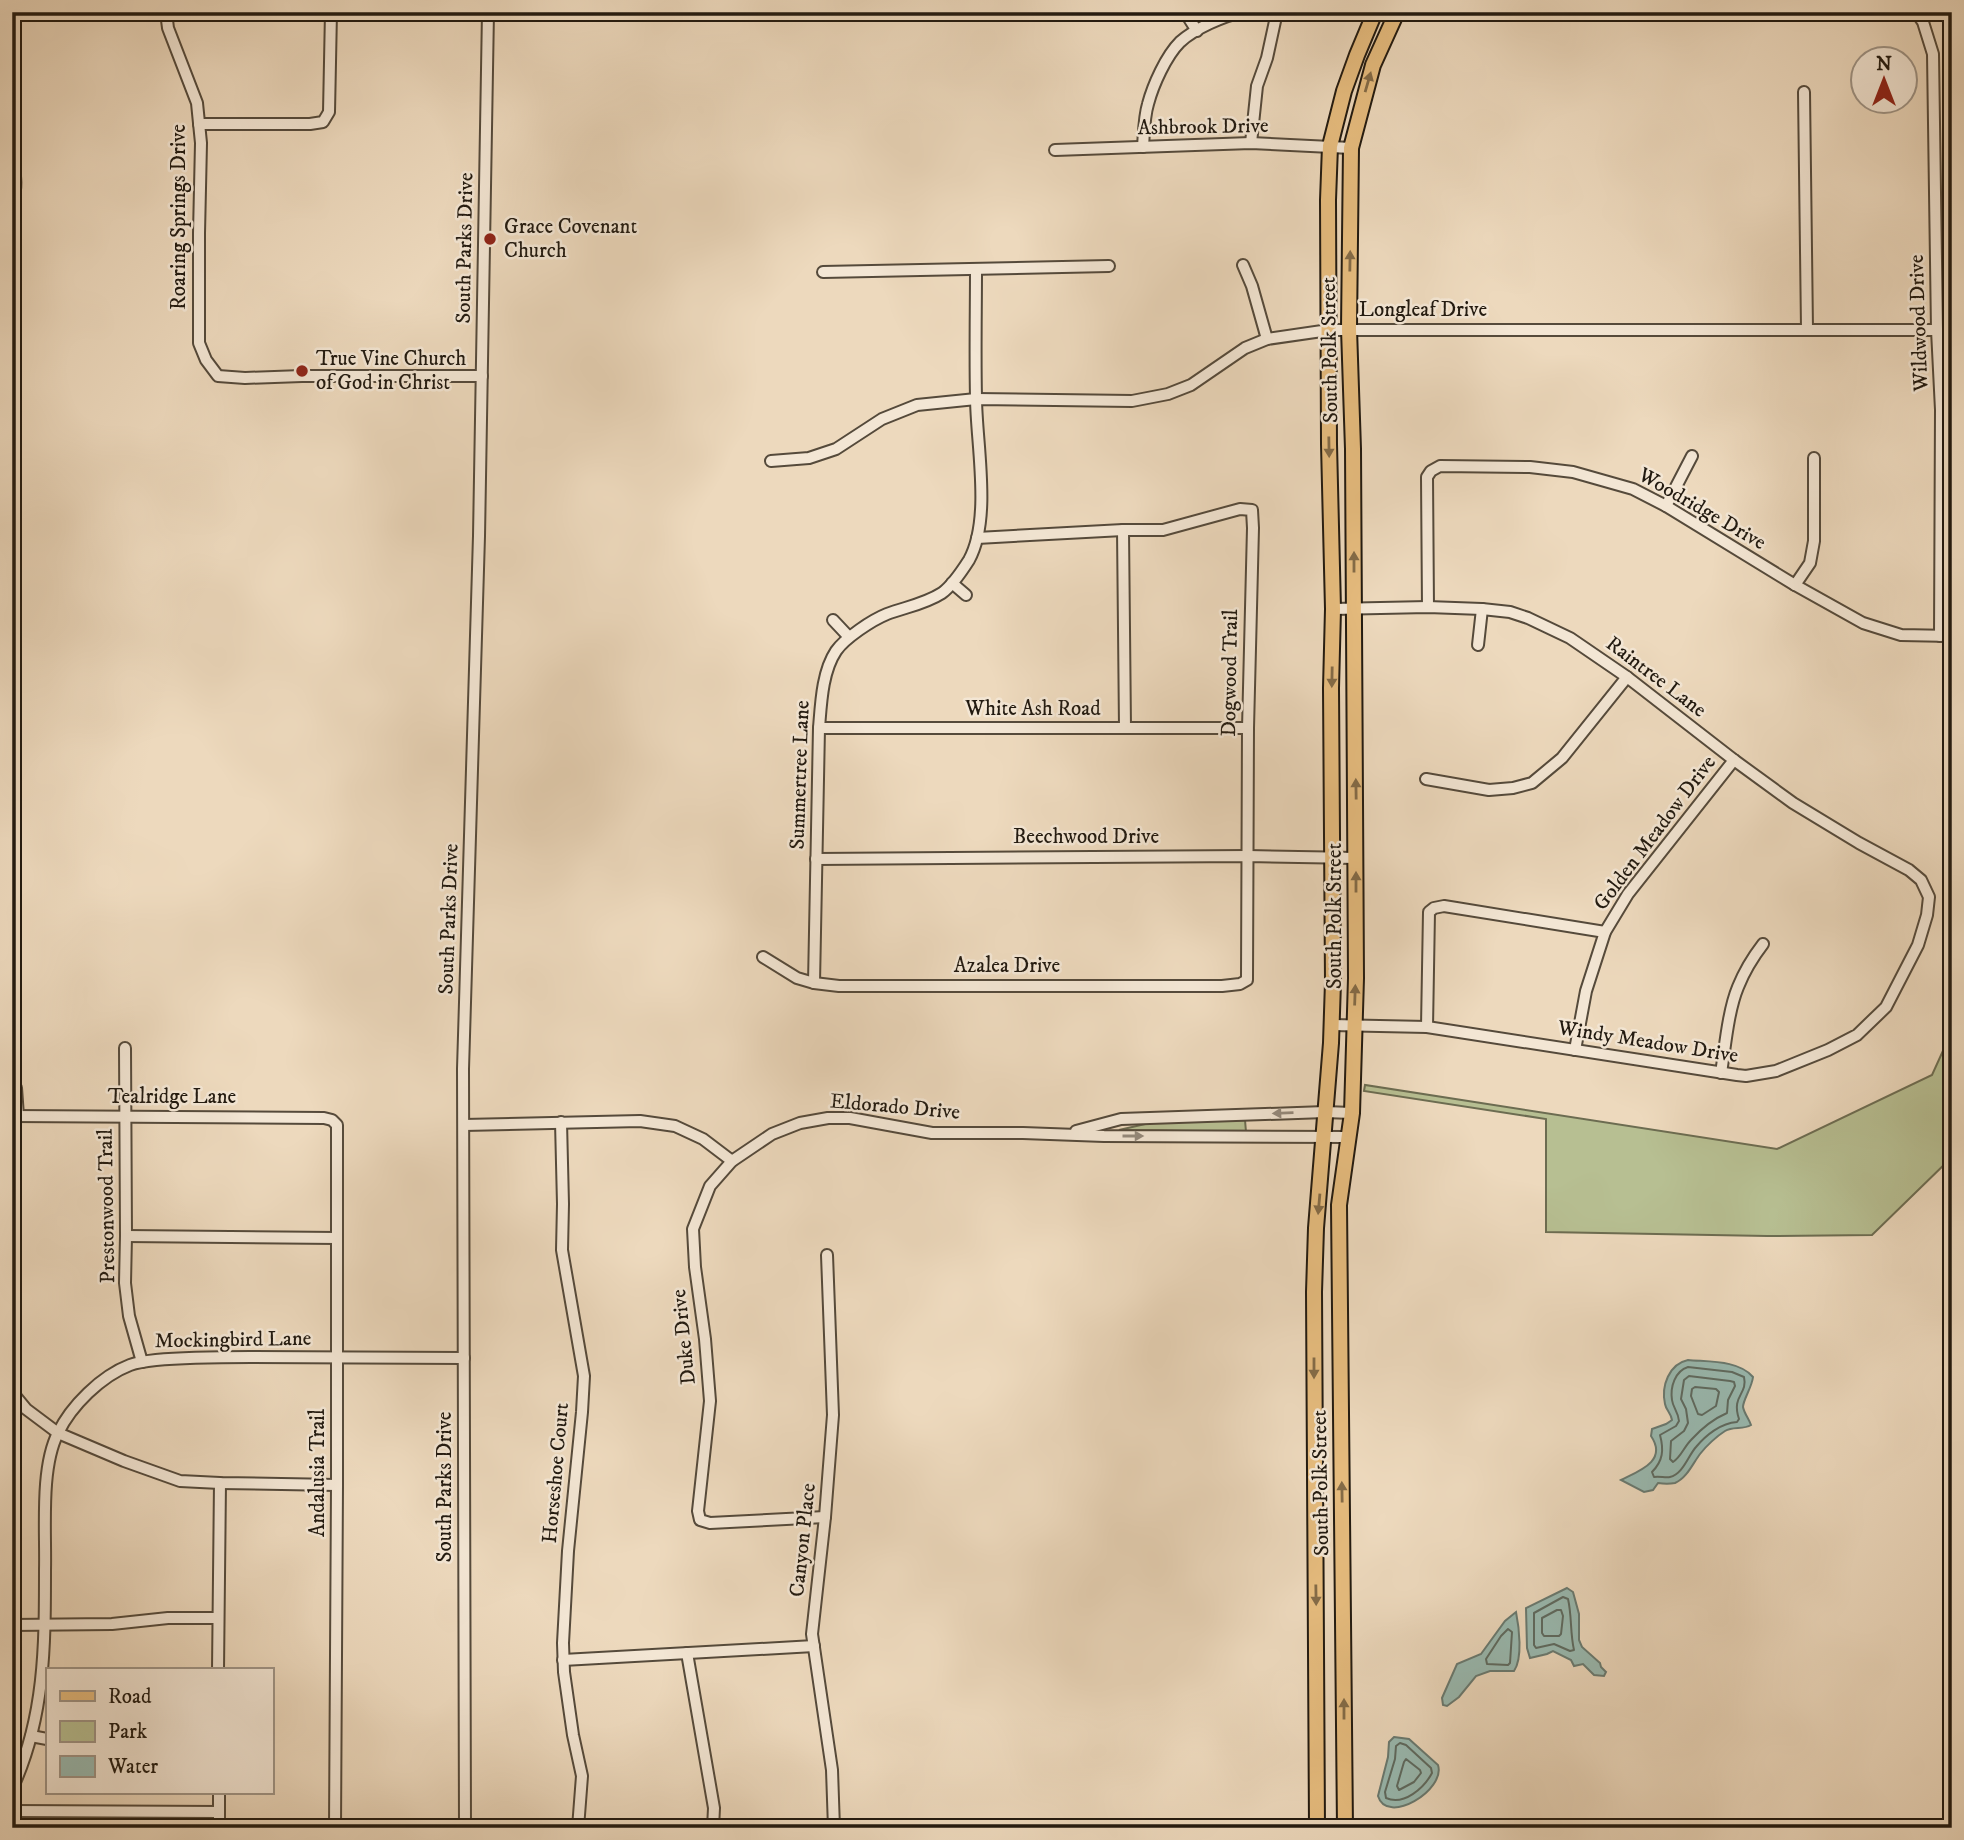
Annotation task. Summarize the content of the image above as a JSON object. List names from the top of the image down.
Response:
{
  "streets": {
    "main road": ["South Polk Street"],
    "street": [
      "Ashbrook Drive",
      "Roaring Springs Drive",
      "South Parks Drive",
      "Longleaf Drive",
      "Wildwood Drive",
      "Woodridge Drive",
      "Dogwood Trail",
      "Raintree Lane",
      "White Ash Road",
      "Summertree Lane",
      "Golden Meadow Drive",
      "Beechwood Drive",
      "Azalea Drive",
      "Windy Meadow Drive",
      "Tealridge Lane",
      "Eldorado Drive",
      "Prestonwood Trail",
      "Duke Drive",
      "Mockingbird Lane",
      "Andalusia Trail",
      "Horseshoe Court",
      "Canyon Place"
    ]
  },
  "crossings": [
    ["Ashbrook Drive", "South Polk Street"],
    ["Roaring Springs Drive", "South Parks Drive"],
    ["South Parks Drive", "Mockingbird Lane"],
    ["Longleaf Drive", "Wildwood Drive"],
    ["Longleaf Drive", "South Polk Street"],
    ["Longleaf Drive", "Summertree Lane"],
    ["Wildwood Drive", "Woodridge Drive"],
    ["South Polk Street", "Raintree Lane"],
    ["South Polk Street", "Beechwood Drive"],
    ["South Polk Street", "Windy Meadow Drive"],
    ["South Polk Street", "Eldorado Drive"],
    ["Woodridge Drive", "Raintree Lane"],
    ["Dogwood Trail", "White Ash Road"],
    ["Dogwood Trail", "Beechwood Drive"],
    ["Dogwood Trail", "Azalea Drive"],
    ["Raintree Lane", "Golden Meadow Drive"],
    ["Raintree Lane", "Windy Meadow Drive"],
    ["White Ash Road", "Summertree Lane"],
    ["Summertree Lane", "Beechwood Drive"],
    ["Summertree Lane", "Azalea Drive"],
    ["Golden Meadow Drive", "Windy Meadow Drive"],
    ["Tealridge Lane", "Prestonwood Trail"],
    ["Tealridge Lane", "Andalusia Trail"],
    ["Eldorado Drive", "Duke Drive"],
    ["Prestonwood Trail", "Mockingbird Lane"],
    ["Duke Drive", "Canyon Place"],
    ["Mockingbird Lane", "Andalusia Trail"]
  ],
  "places": ["Grace Covenant Church", "True Vine Church of God in Christ"],
  "legend": ["Road", "Park", "Water"],
  "north": "top"
}
